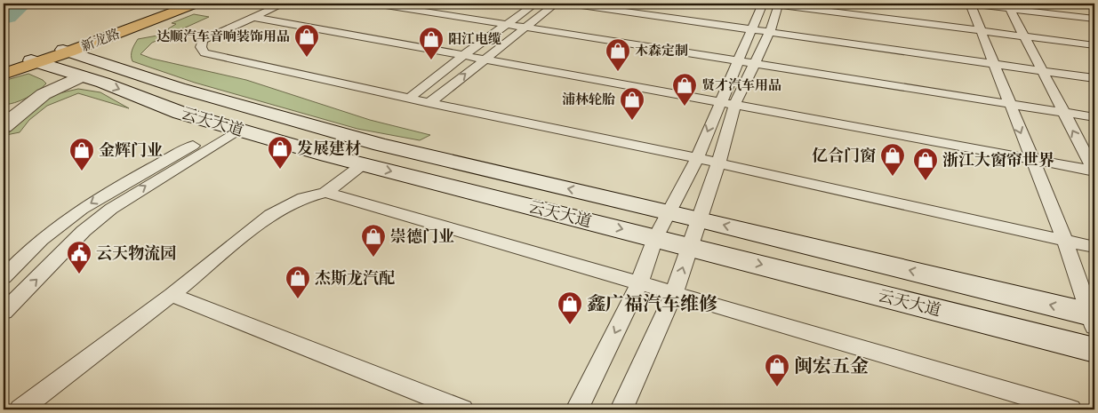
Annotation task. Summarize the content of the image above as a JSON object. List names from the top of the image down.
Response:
{
  "streets": {
    "main road": ["新龙路", "云天大道"]
  },
  "crossings": [
    ["新龙路", "云天大道"]
  ],
  "places": {
    "shop": [
      "达顺汽车音响装饰用品",
      "阳江电缆",
      "木森定制",
      "贤才汽车用品",
      "浦林轮胎",
      "发展建材",
      "金辉门业",
      "亿合门窗",
      "浙江大窗帘世界",
      "崇德门业",
      "杰斯龙汽配",
      "鑫广福汽车维修",
      "闽宏五金"
    ],
    "public building": ["云天物流园"]
  }
}
